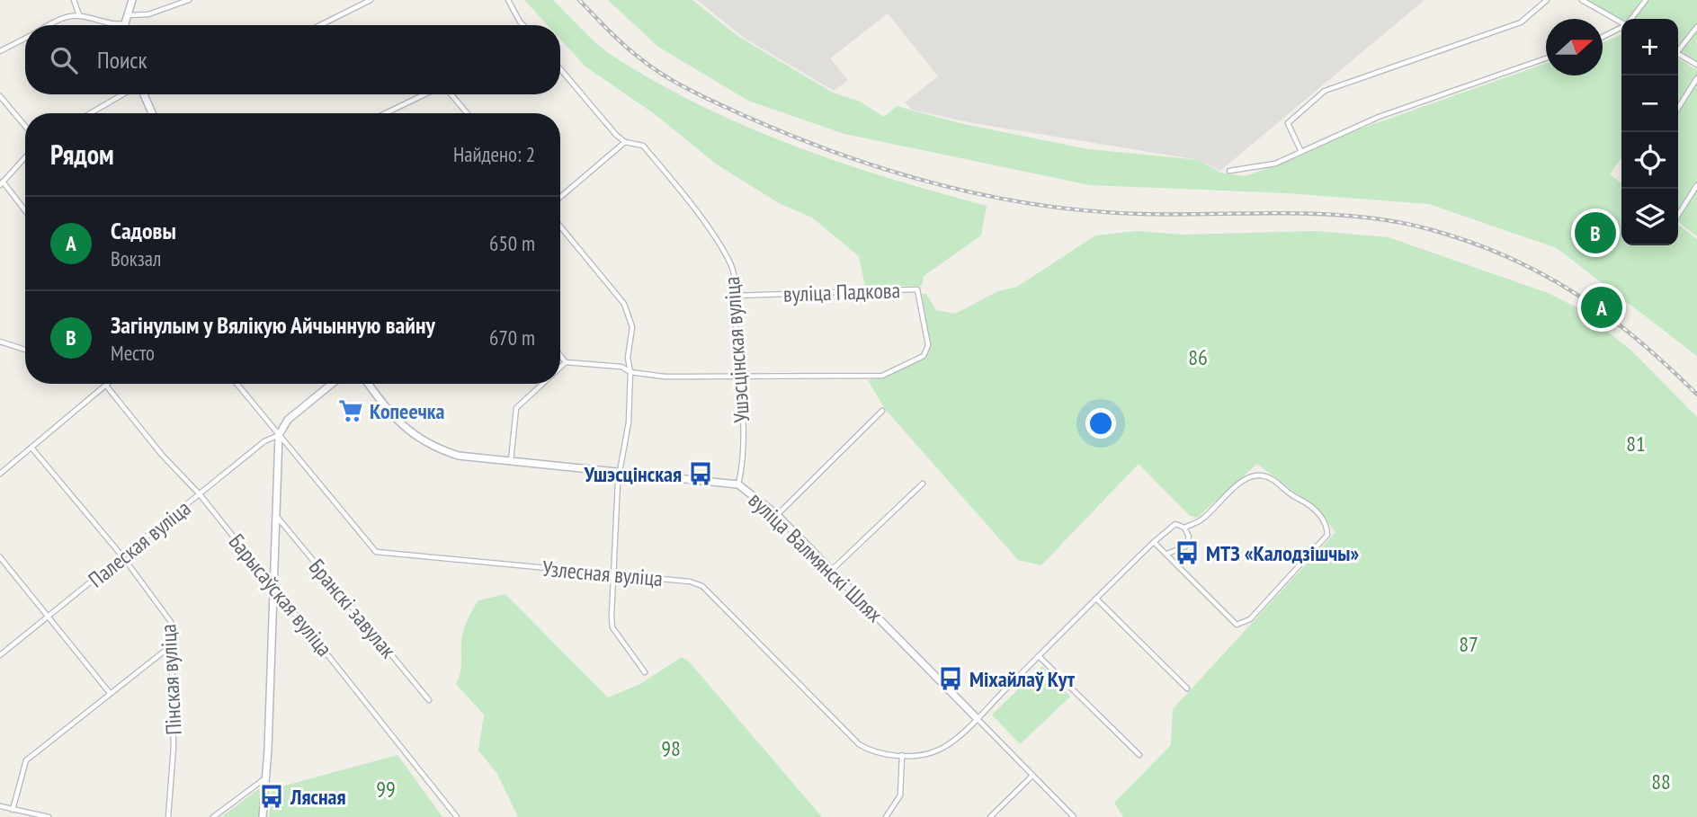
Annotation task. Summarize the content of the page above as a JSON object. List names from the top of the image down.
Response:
{
  "streets": {
    "street": [
      "вуліца Падкова",
      "Ушэсцінская вуліца",
      "Палеская вуліца",
      "вуліца Валмянскі Шлях",
      "Узлесная вуліца",
      "Барысаўская вуліца",
      "Бранскі завулак",
      "Пінская вуліца"
    ]
  },
  "crossings": [
    ["вуліца Падкова", "Ушэсцінская вуліца"],
    ["Ушэсцінская вуліца", "вуліца Валмянскі Шлях"],
    ["Палеская вуліца", "Узлесная вуліца"],
    ["Палеская вуліца", "Барысаўская вуліца"],
    ["Палеская вуліца", "Пінская вуліца"],
    ["вуліца Валмянскі Шлях", "Узлесная вуліца"]
  ],
  "parks": [
    "86",
    "81",
    "87",
    "98",
    "88",
    "99"
  ],
  "places": {
    "supermarket": ["Копеечка"],
    "bus stop": [
      "Ушэсцінская",
      "МТЗ «Калодзішчы»",
      "Міхайлаў Кут",
      "Лясная"
    ]
  },
  "north": "right",
  "page": {
    "map_buttons": ["+", "−"],
    "search": "Поиск",
    "heading": ["Рядом", "Найдено: 2"],
    "list": [
      {
        "mark": "A",
        "name": "Садовы",
        "note": "Вокзал",
        "value": "650 m"
      },
      {
        "mark": "B",
        "name": "Загінулым у Вялікую Айчынную вайну",
        "note": "Место",
        "value": "670 m"
      }
    ],
    "pins": ["B", "A"]
  }
}
